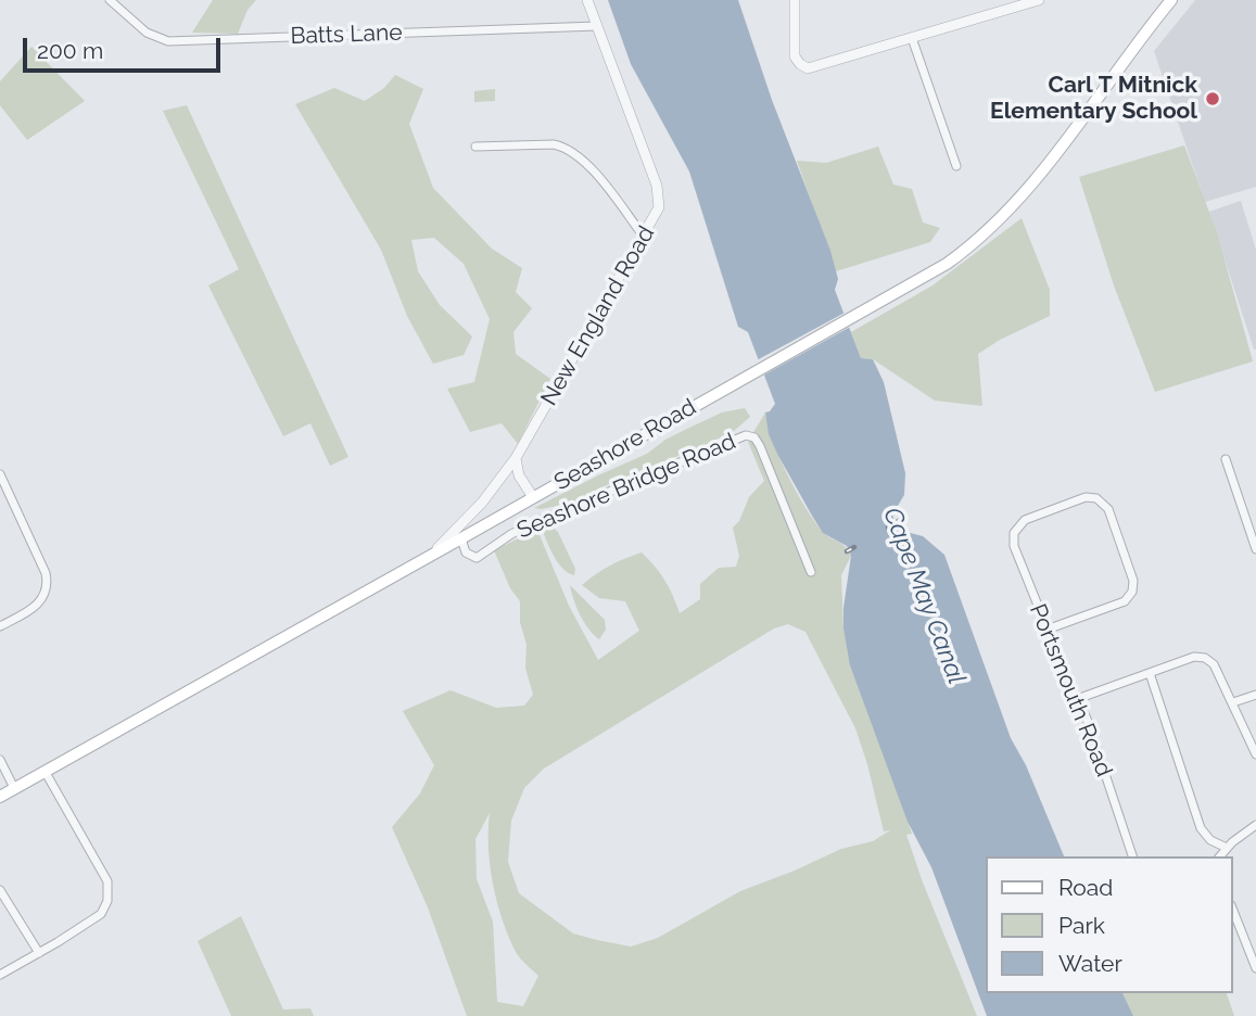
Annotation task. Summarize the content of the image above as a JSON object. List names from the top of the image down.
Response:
{
  "streets": {
    "main road": ["Seashore Road"],
    "street": [
      "Batts Lane",
      "New England Road",
      "Seashore Bridge Road",
      "Portsmouth Road"
    ]
  },
  "crossings": [
    ["Batts Lane", "New England Road"],
    ["New England Road", "Seashore Road"],
    ["Seashore Road", "Seashore Bridge Road"]
  ],
  "water": ["Cape May Canal"],
  "places": ["Carl T Mitnick Elementary School"],
  "legend": ["Road", "Park", "Water"],
  "scale_bar": "200 m"
}
